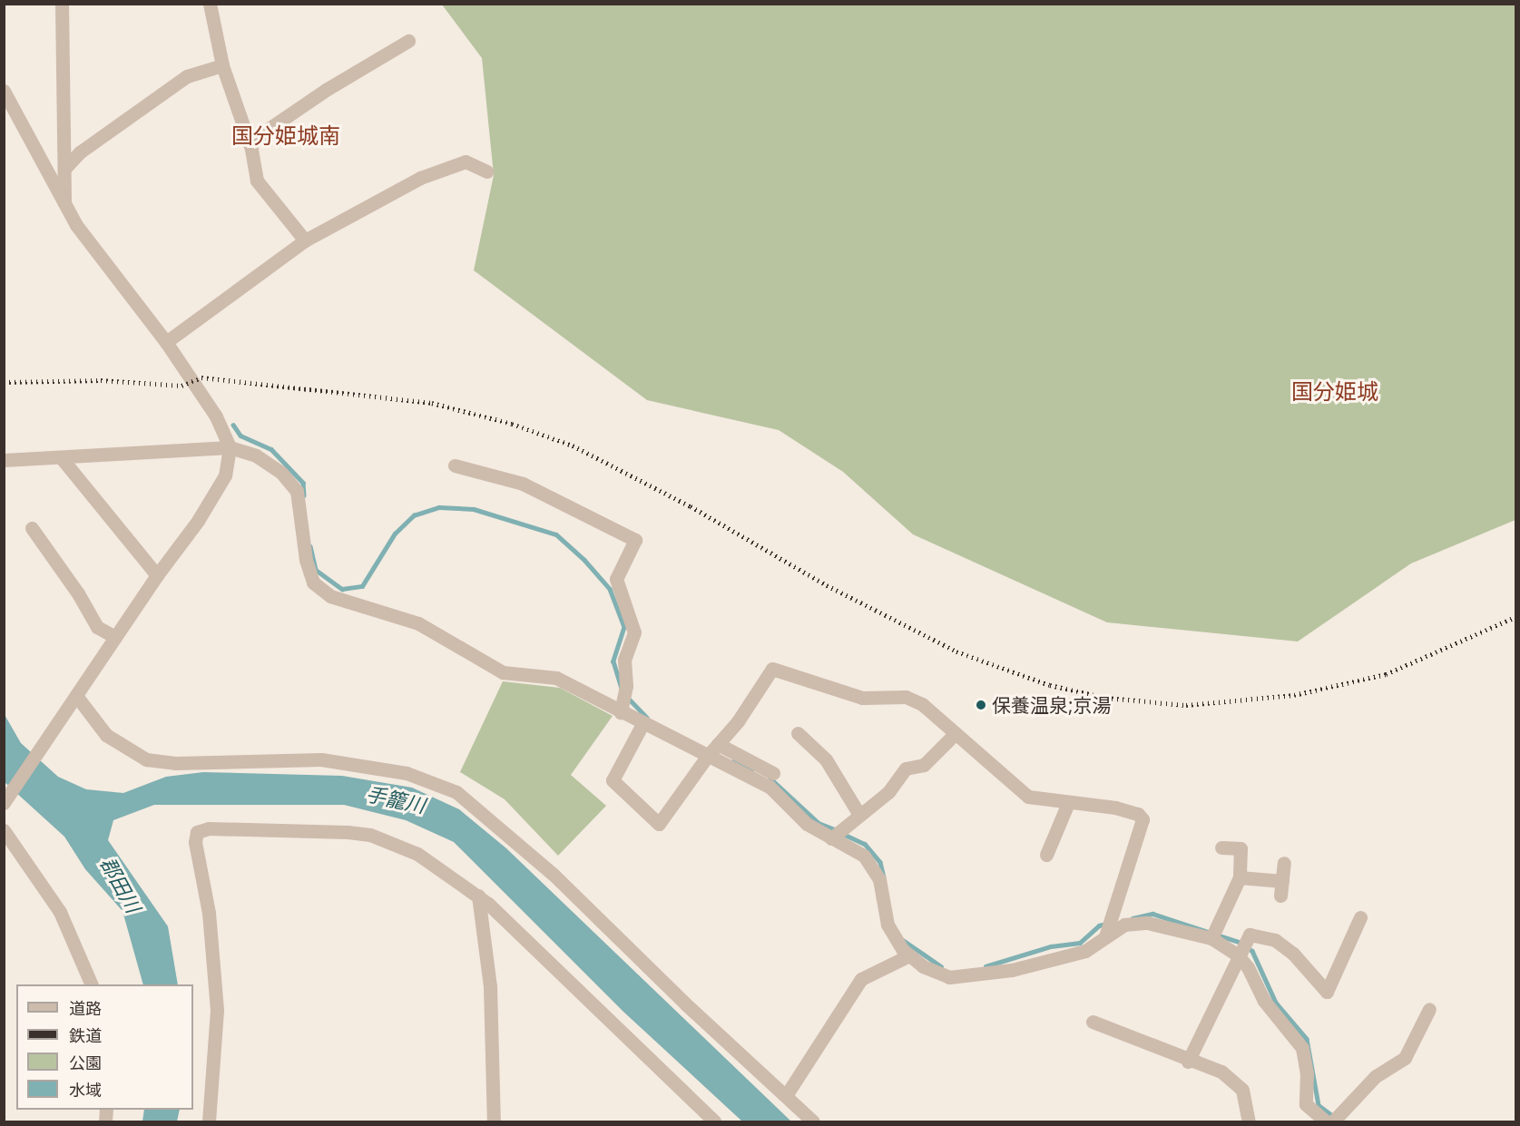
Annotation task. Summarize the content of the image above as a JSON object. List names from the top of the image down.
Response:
{
  "districts": ["国分姫城南", "国分姫城"],
  "water": ["手籠川", "郡田川"],
  "places": ["保養温泉;京湯"],
  "legend": [
    "道路",
    "鉄道",
    "公園",
    "水域"
  ]
}
